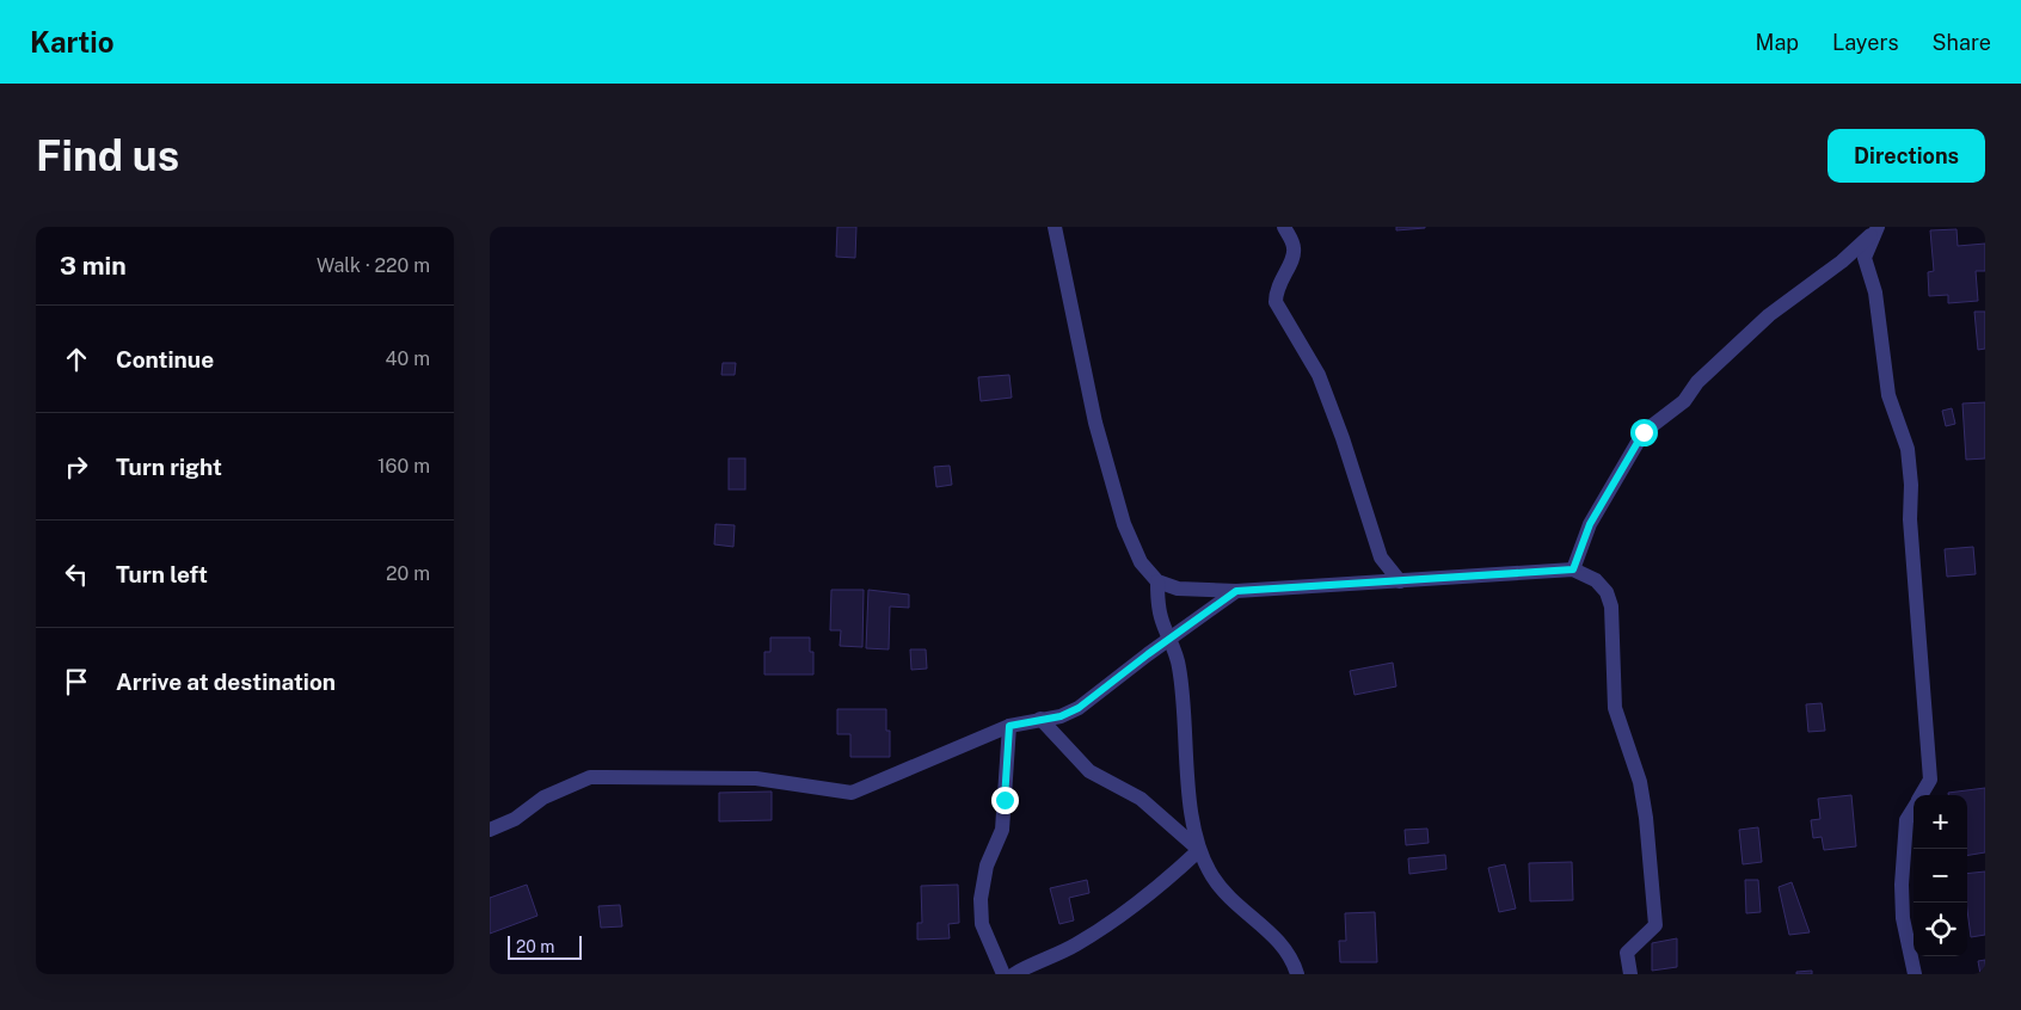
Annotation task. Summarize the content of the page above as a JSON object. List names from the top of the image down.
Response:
{
  "scale_bar": "20 m",
  "page": {
    "header": "Kartio",
    "nav": ["Map", "Layers", "Share"],
    "buttons": "Directions",
    "title": "Find us",
    "heading": ["3 min", "Walk · 220 m"],
    "list": [
      ["Continue", "40 m"],
      ["Turn right", "160 m"],
      ["Turn left", "20 m"],
      "Arrive at destination"
    ],
    "map_buttons": ["+", "−"],
    "scale": "20 m"
  }
}
